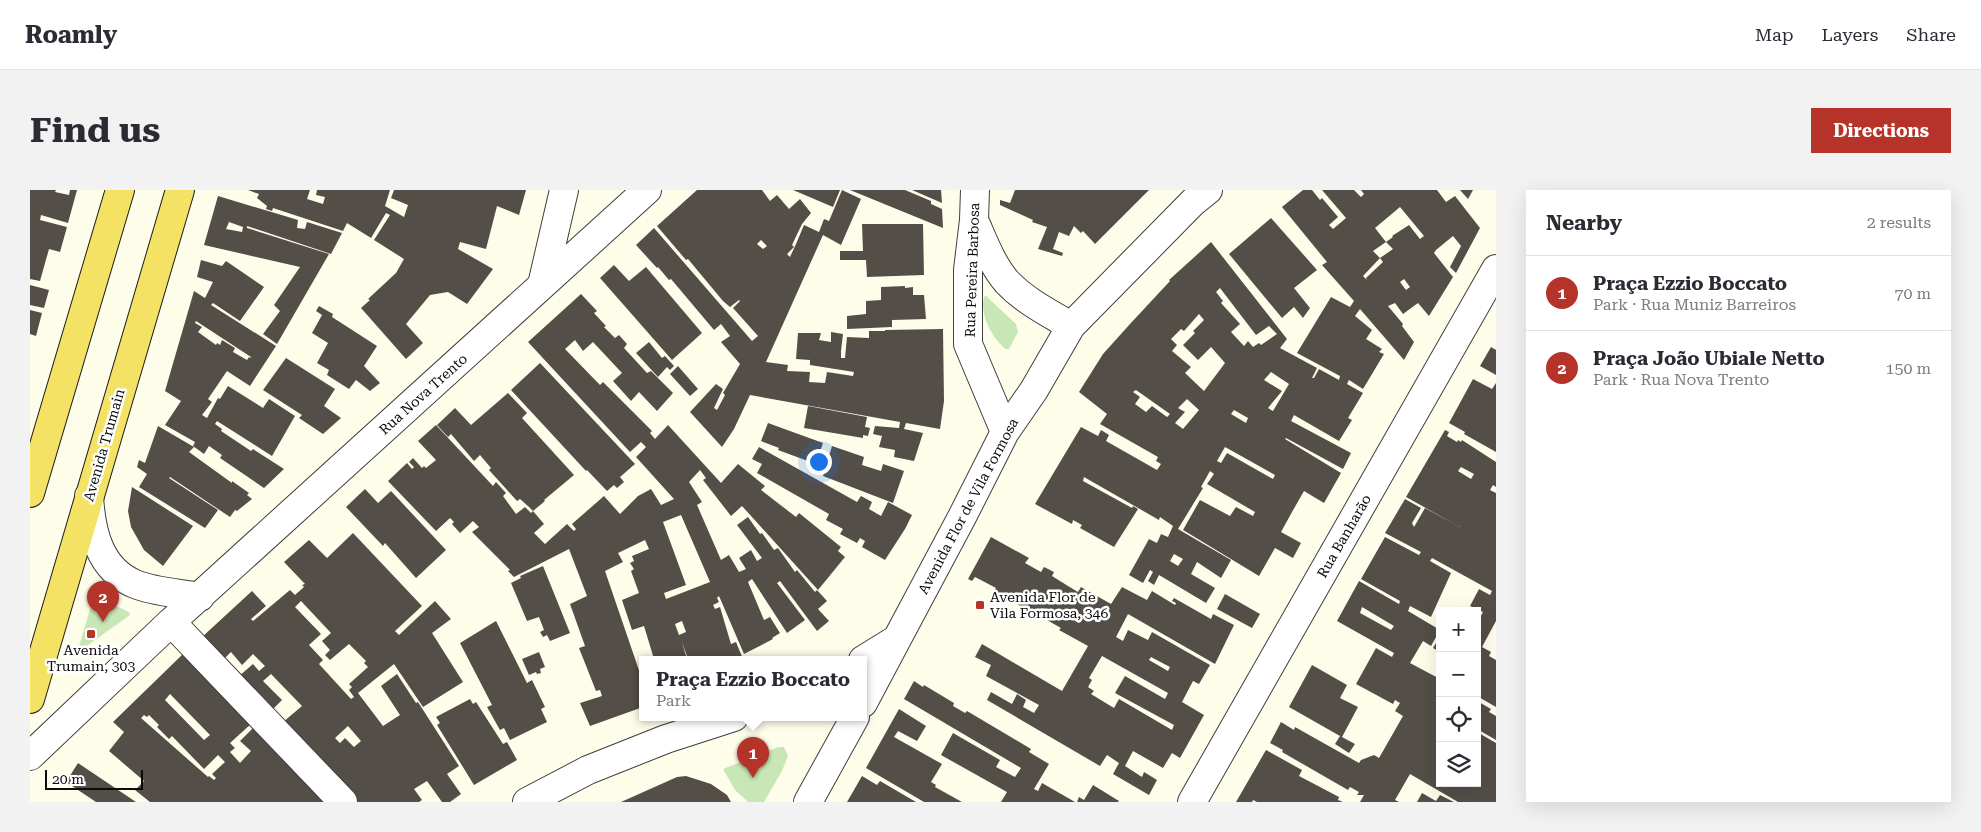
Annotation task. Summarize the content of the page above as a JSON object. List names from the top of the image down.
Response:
{
  "streets": {
    "main road": ["Avenida Trumain"],
    "street": [
      "Rua Pereira Barbosa",
      "Rua Nova Trento",
      "Avenida Flor de Vila Formosa",
      "Rua Banharão"
    ]
  },
  "crossings": [
    ["Rua Pereira Barbosa", "Avenida Flor de Vila Formosa"]
  ],
  "places": {
    "transit": ["Avenida Flor de Vila Formosa, 346", "Avenida Trumain, 303"]
  },
  "scale_bar": "20 m",
  "page": {
    "header": "Roamly",
    "nav": ["Map", "Layers", "Share"],
    "buttons": "Directions",
    "title": "Find us",
    "heading": ["Nearby", "2 results"],
    "list": [
      {
        "mark": "1",
        "name": "Praça Ezzio Boccato",
        "note": "Park · Rua Muniz Barreiros",
        "value": "70 m"
      },
      {
        "mark": "2",
        "name": "Praça João Ubiale Netto",
        "note": "Park · Rua Nova Trento",
        "value": "150 m"
      }
    ],
    "pins": ["2", "1"],
    "map_buttons": ["+", "−"],
    "popup": ["Praça Ezzio Boccato", "Park"],
    "scale": "20 m"
  }
}
